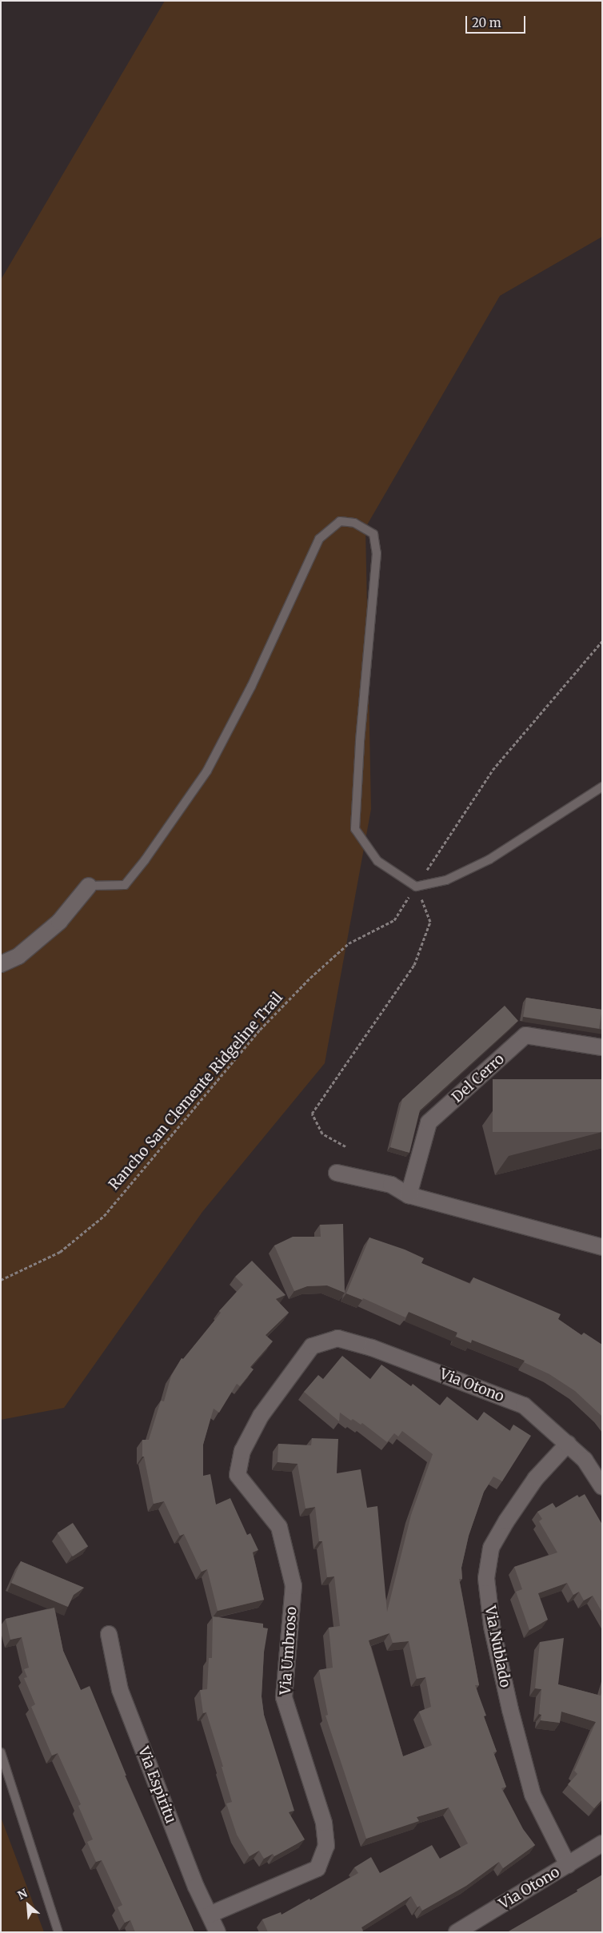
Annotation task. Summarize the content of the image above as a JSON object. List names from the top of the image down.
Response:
{
  "streets": {
    "street": [
      "Del Cerro",
      "Via Otono",
      "Via Nublado",
      "Via Umbroso",
      "Via Espiritu"
    ],
    "path": ["Rancho San Clemente Ridgeline Trail"]
  },
  "crossings": [
    ["Via Otono", "Via Nublado"],
    ["Via Otono", "Via Umbroso"],
    ["Via Umbroso", "Via Espiritu"]
  ],
  "scale_bar": "20 m",
  "north": "top left"
}
